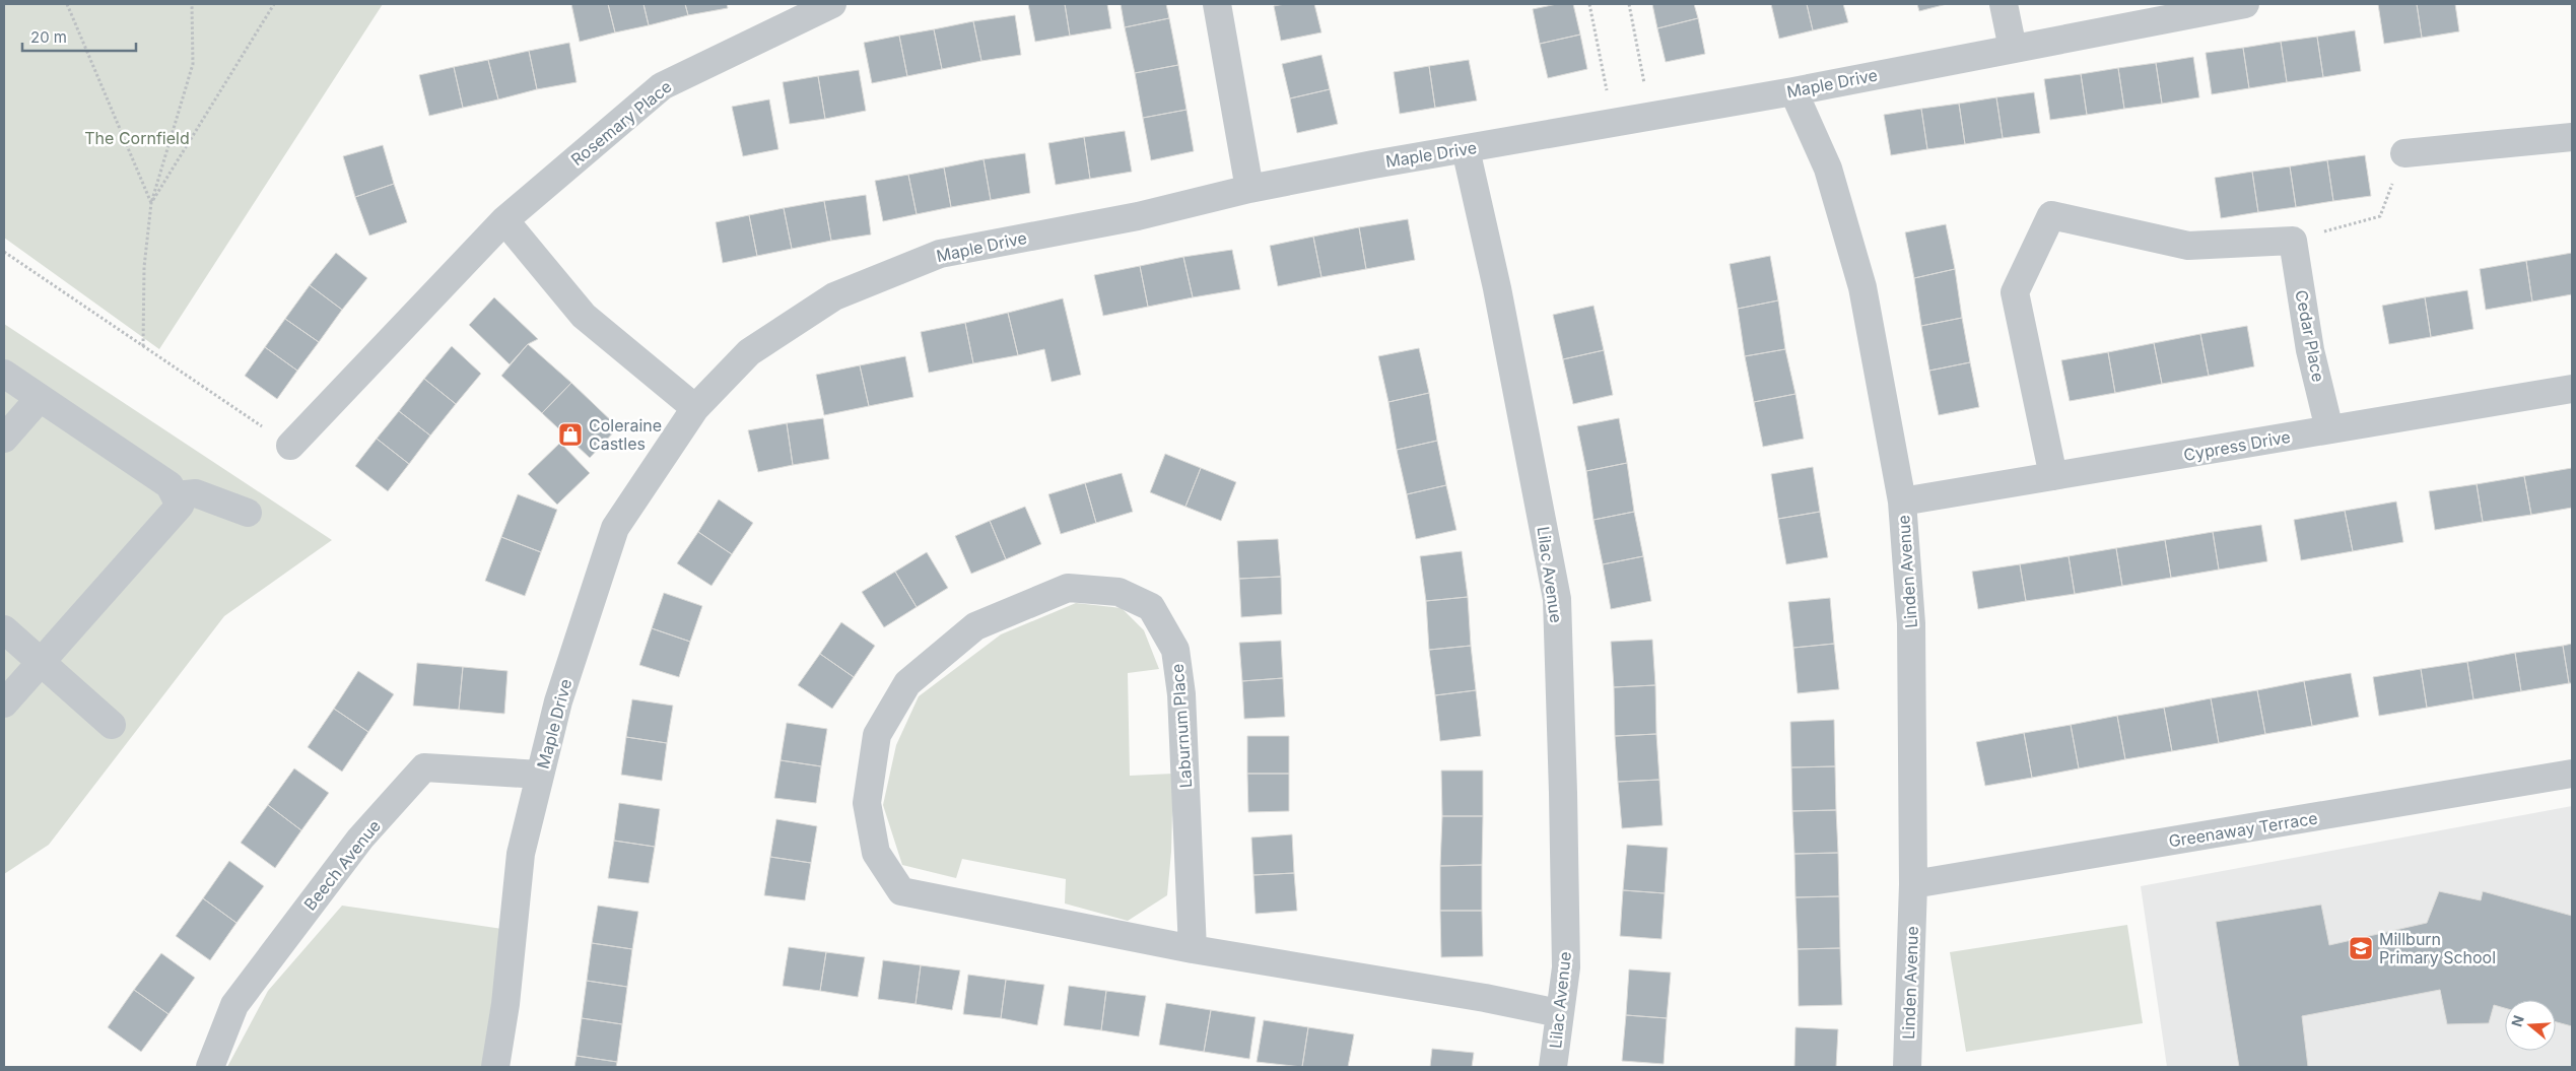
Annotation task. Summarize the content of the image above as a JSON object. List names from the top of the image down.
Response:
{
  "streets": {
    "street": [
      "Maple Drive",
      "Rosemary Place",
      "Cedar Place",
      "Cypress Drive",
      "Linden Avenue",
      "Lilac Avenue",
      "Laburnum Place",
      "Greenaway Terrace",
      "Beech Avenue"
    ]
  },
  "crossings": [
    ["Maple Drive", "Linden Avenue"],
    ["Maple Drive", "Lilac Avenue"],
    ["Maple Drive", "Beech Avenue"],
    ["Cedar Place", "Cypress Drive"],
    ["Cypress Drive", "Linden Avenue"],
    ["Linden Avenue", "Greenaway Terrace"],
    ["Lilac Avenue", "Laburnum Place"]
  ],
  "parks": ["The Cornfield"],
  "places": {
    "shop": ["Coleraine Castles"],
    "school or university": ["Millburn Primary School"]
  },
  "scale_bar": "20 m",
  "north": "left"
}
